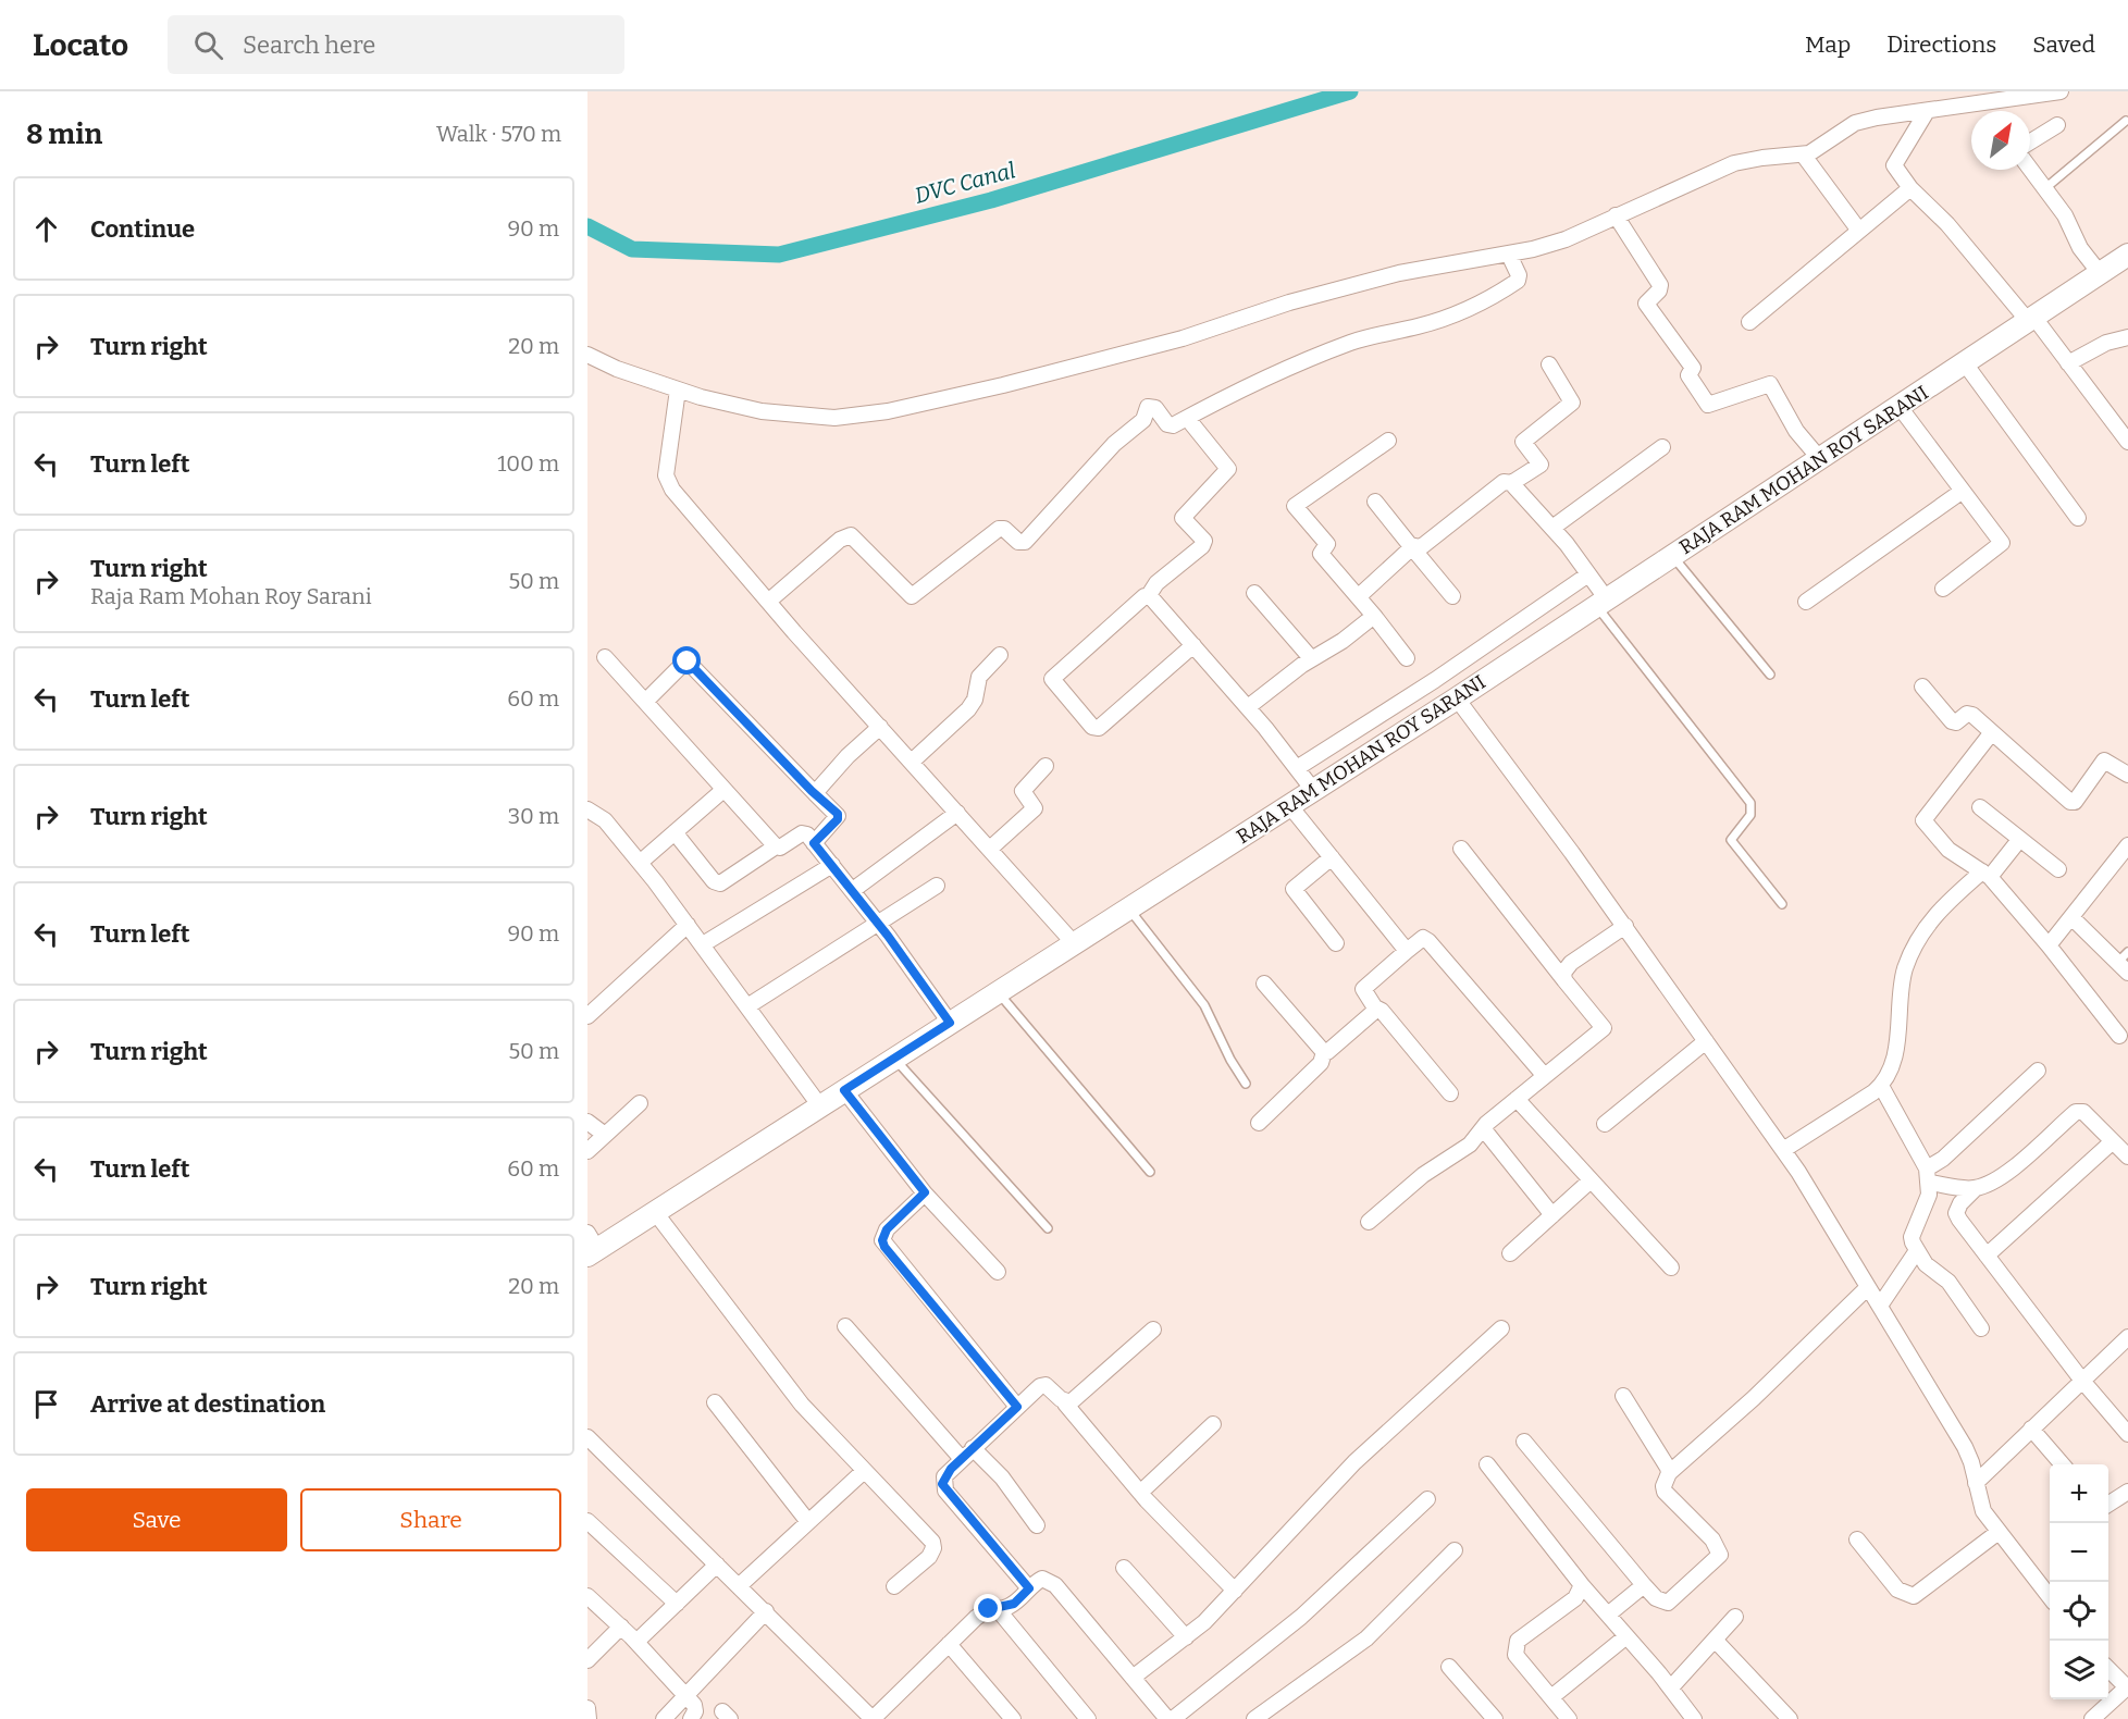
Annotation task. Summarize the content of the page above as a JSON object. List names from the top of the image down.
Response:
{
  "streets": {
    "street": ["RAJA RAM MOHAN ROY SARANI"]
  },
  "water": ["DVC Canal"],
  "north": "top right",
  "page": {
    "header": "Locato",
    "search": "Search here",
    "nav": ["Map", "Directions", "Saved"],
    "heading": ["8 min", "Walk · 570 m"],
    "list": [
      ["Continue", "90 m"],
      ["Turn right", "20 m"],
      ["Turn left", "100 m"],
      ["Turn right", "Raja Ram Mohan Roy Sarani", "50 m"],
      ["Turn left", "60 m"],
      ["Turn right", "30 m"],
      ["Turn left", "90 m"],
      ["Turn right", "50 m"],
      ["Turn left", "60 m"],
      ["Turn right", "20 m"],
      "Arrive at destination"
    ],
    "map_buttons": ["+", "−"],
    "buttons": ["Save", "Share"]
  }
}
